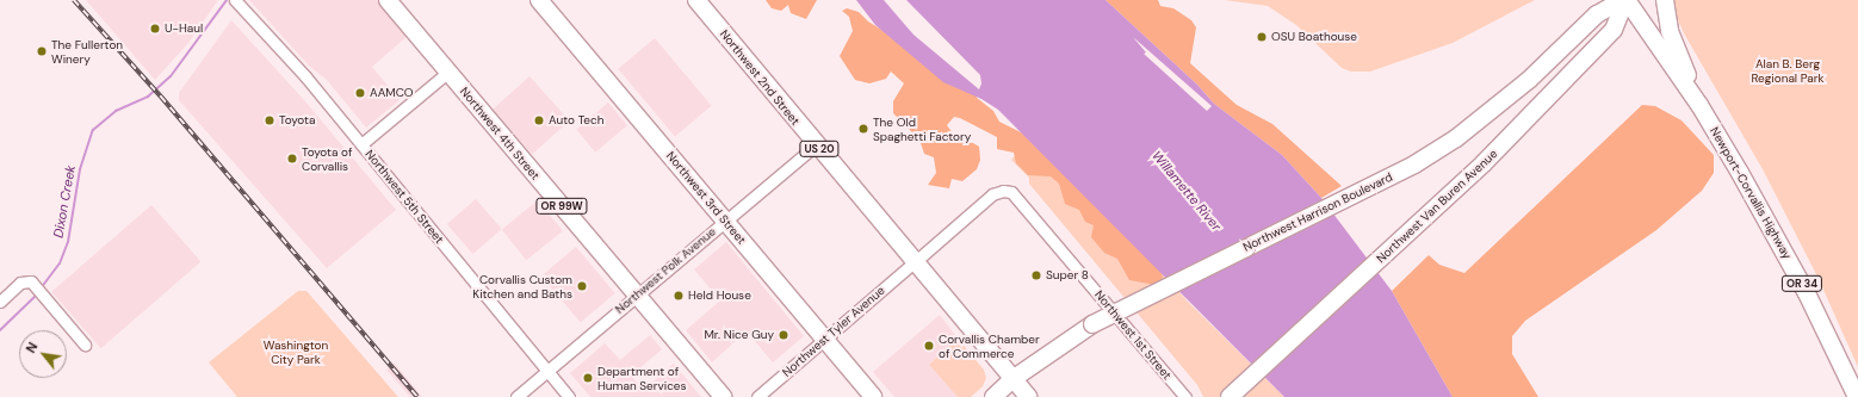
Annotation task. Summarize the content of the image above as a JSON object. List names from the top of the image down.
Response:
{
  "streets": {
    "highway": [
      "Northwest 2nd Street",
      "Northwest 4th Street",
      "US 20",
      "Newport-Corvallis Highway",
      "Northwest 3rd Street",
      "OR 99W",
      "Northwest Van Buren Avenue",
      "Northwest Harrison Boulevard",
      "OR 34"
    ],
    "street": [
      "Northwest 5th Street",
      "Northwest Polk Avenue",
      "Northwest Tyler Avenue",
      "Northwest 1st Street"
    ]
  },
  "crossings": [
    ["Northwest 2nd Street", "Northwest Harrison Boulevard"],
    ["Northwest 2nd Street", "Northwest Polk Avenue"],
    ["Northwest 2nd Street", "Northwest Tyler Avenue"],
    ["Northwest 4th Street", "Northwest Polk Avenue"],
    ["Newport-Corvallis Highway", "Northwest Van Buren Avenue"],
    ["Newport-Corvallis Highway", "Northwest Harrison Boulevard"],
    ["Newport-Corvallis Highway", "OR 34"],
    ["Northwest 5th Street", "Northwest Polk Avenue"],
    ["Northwest 3rd Street", "Northwest Polk Avenue"],
    ["Northwest 3rd Street", "Northwest Tyler Avenue"],
    ["Northwest Van Buren Avenue", "Northwest Harrison Boulevard"],
    ["Northwest Tyler Avenue", "Northwest 1st Street"]
  ],
  "water": ["Willamette River", "Dixon Creek"],
  "parks": ["Alan B. Berg Regional Park", "Washington City Park"],
  "places": [
    "U-Haul",
    "OSU Boathouse",
    "The Fullerton Winery",
    "AAMCO",
    "Toyota",
    "Auto Tech",
    "The Old Spaghetti Factory",
    "Toyota of Corvallis",
    "Super 8",
    "Corvallis Custom Kitchen and Baths",
    "Held House",
    "Mr. Nice Guy",
    "Corvallis Chamber of Commerce",
    "Department of Human Services"
  ],
  "north": "top left"
}
